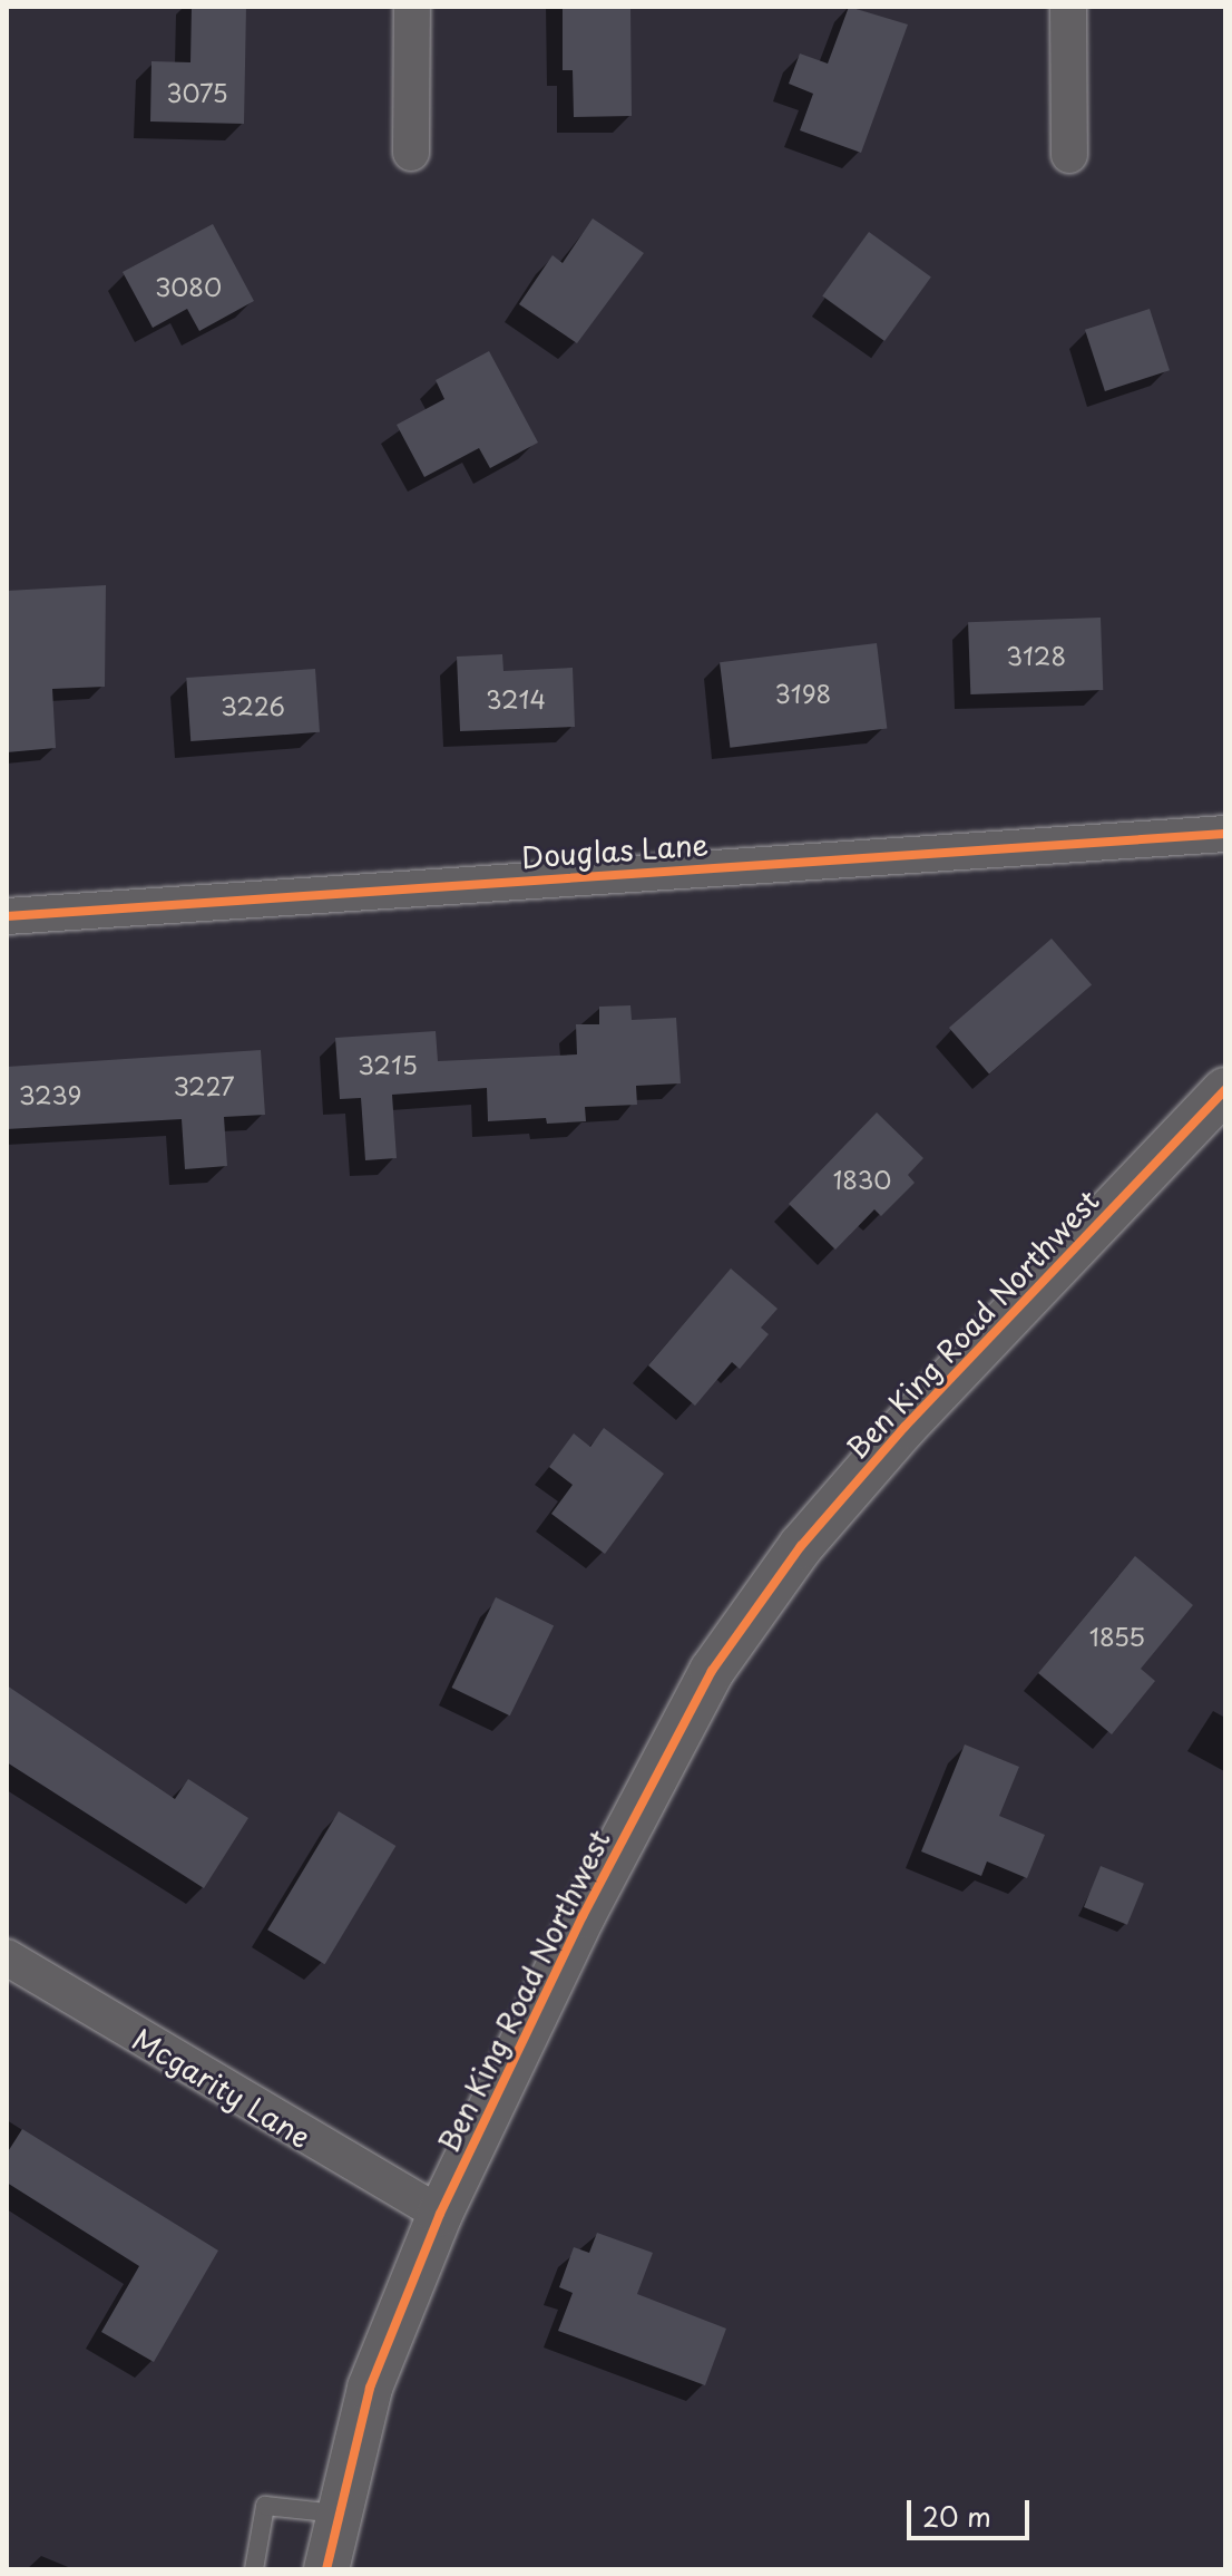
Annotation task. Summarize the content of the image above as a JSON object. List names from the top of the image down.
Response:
{
  "streets": {
    "street": ["Douglas Lane", "Ben King Road Northwest", "Mcgarity Lane"]
  },
  "crossings": [
    ["Ben King Road Northwest", "Mcgarity Lane"]
  ],
  "house_numbers": [
    "3075",
    "3080",
    "3128",
    "3198",
    "3214",
    "3226",
    "3215",
    "3227",
    "3239",
    "1830",
    "1855"
  ],
  "scale_bar": "20 m"
}
